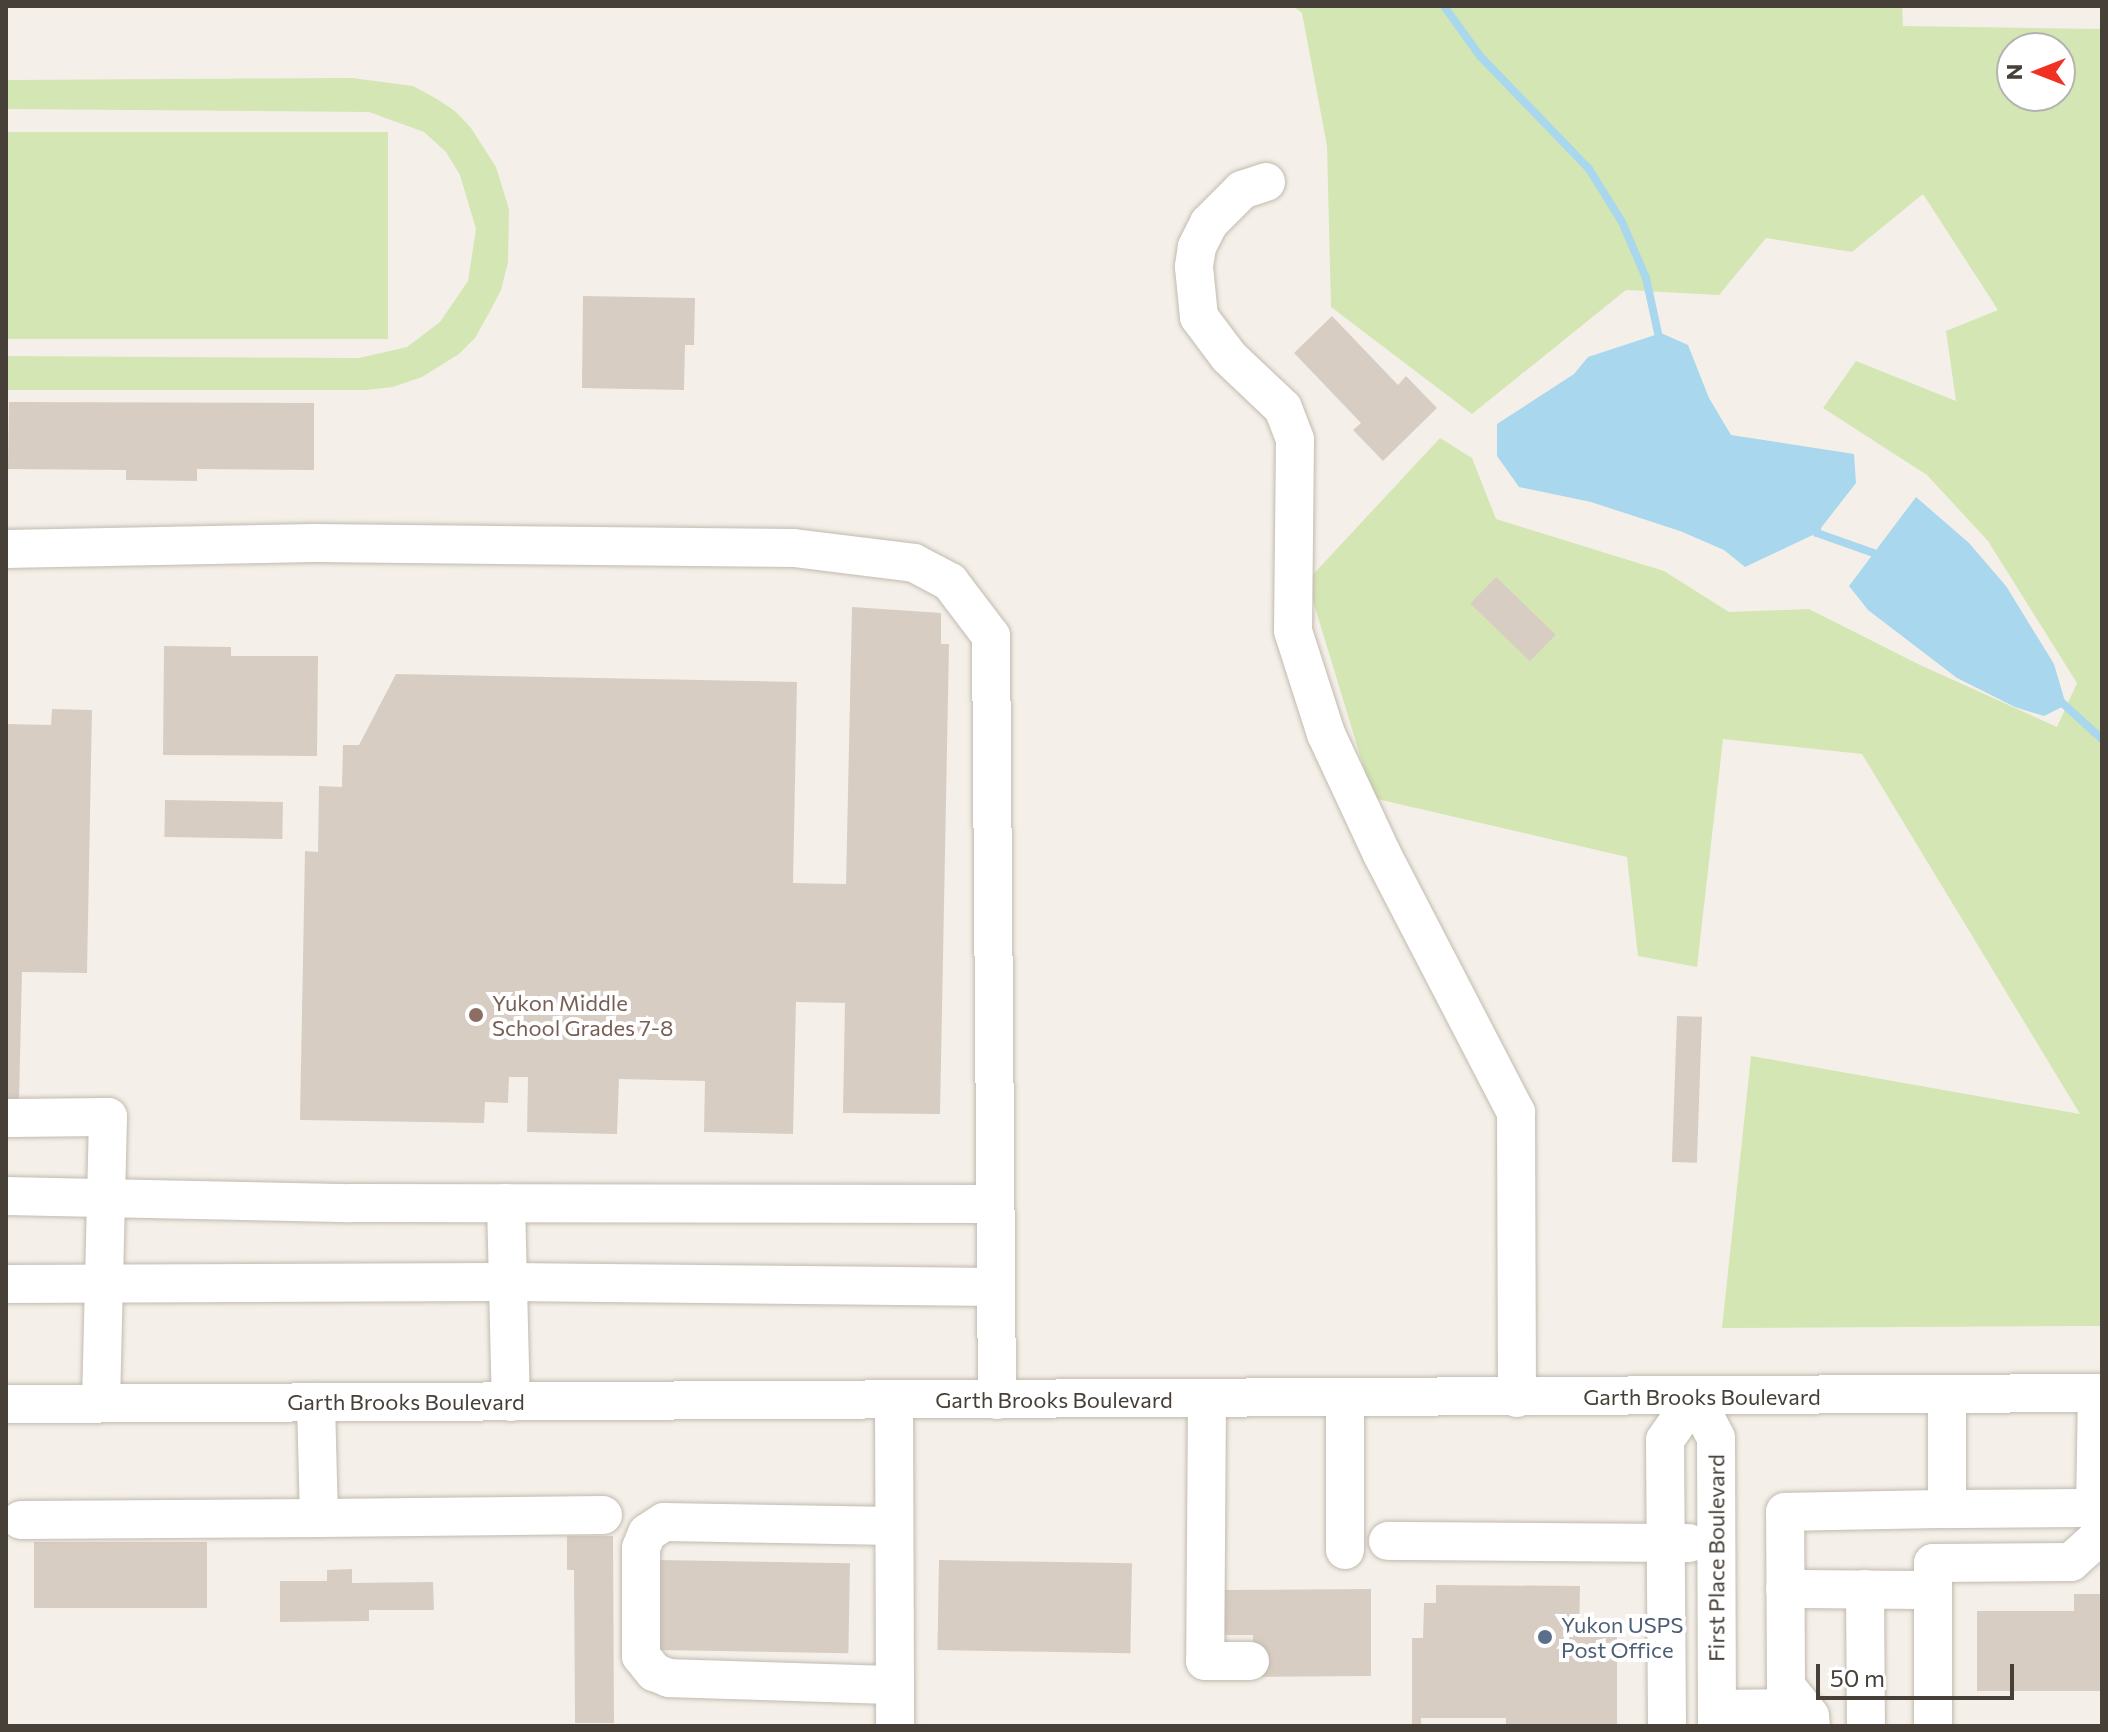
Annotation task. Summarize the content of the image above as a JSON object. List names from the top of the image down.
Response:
{
  "streets": {
    "street": ["Garth Brooks Boulevard", "First Place Boulevard"]
  },
  "crossings": [
    ["Garth Brooks Boulevard", "First Place Boulevard"]
  ],
  "places": ["Yukon Middle School Grades 7-8", "Yukon USPS Post Office"],
  "scale_bar": "50 m",
  "north": "left"
}
